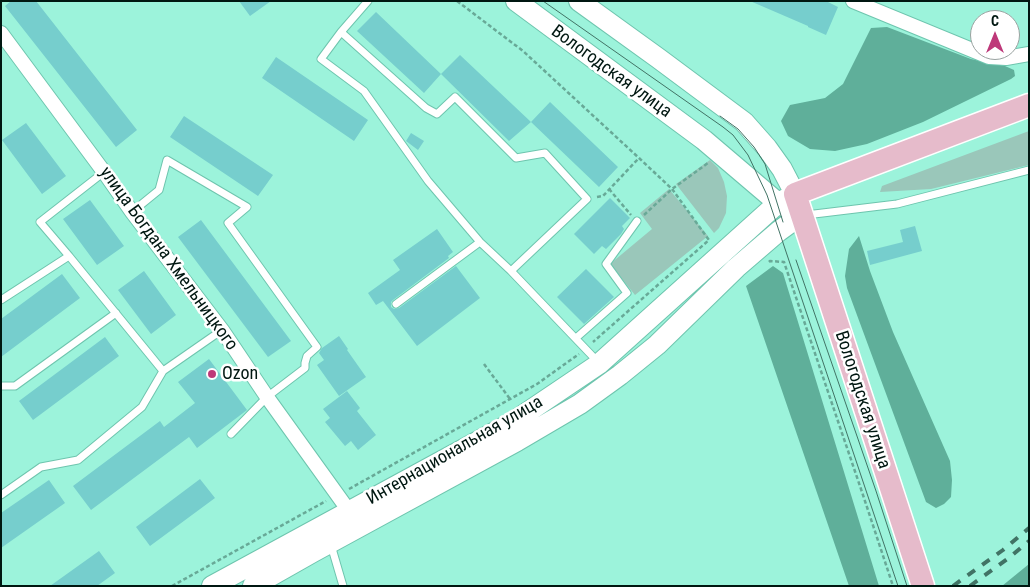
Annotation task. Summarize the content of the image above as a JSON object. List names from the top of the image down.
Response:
{
  "streets": {
    "main road": ["Вологодская улица", "Интернациональная улица"],
    "street": ["улица Богдана Хмельницкого"]
  },
  "crossings": [
    ["Вологодская улица", "Интернациональная улица"],
    ["улица Богдана Хмельницкого", "Интернациональная улица"]
  ],
  "places": ["Ozon"],
  "north": "top"
}
